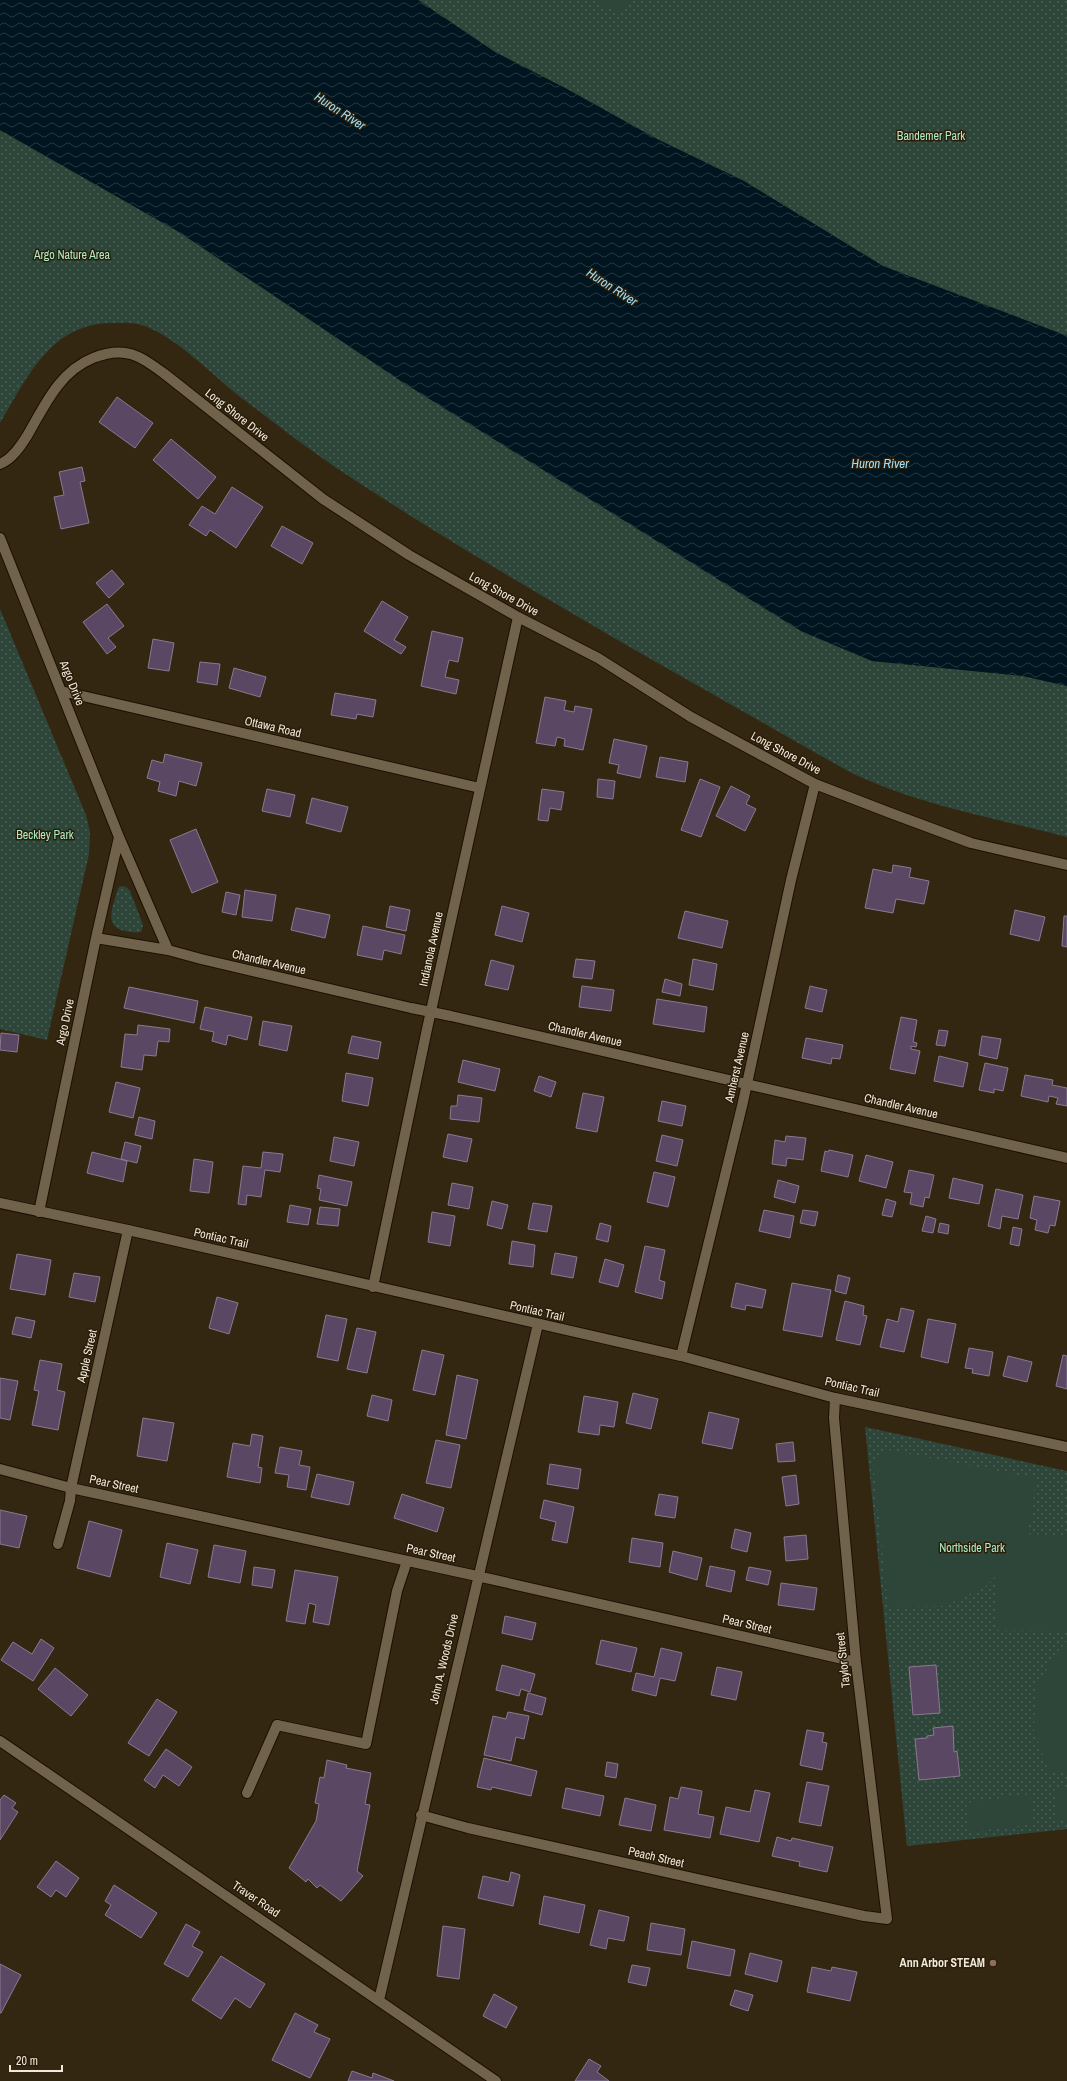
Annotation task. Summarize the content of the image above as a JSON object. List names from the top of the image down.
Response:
{
  "streets": {
    "street": [
      "Long Shore Drive",
      "Argo Drive",
      "Ottawa Road",
      "Indianola Avenue",
      "Chandler Avenue",
      "Amherst Avenue",
      "Pontiac Trail",
      "Apple Street",
      "Pear Street",
      "John A. Woods Drive",
      "Taylor Street",
      "Peach Street",
      "Traver Road"
    ]
  },
  "crossings": [
    ["Long Shore Drive", "Indianola Avenue"],
    ["Long Shore Drive", "Amherst Avenue"],
    ["Argo Drive", "Ottawa Road"],
    ["Argo Drive", "Chandler Avenue"],
    ["Argo Drive", "Pontiac Trail"],
    ["Ottawa Road", "Indianola Avenue"],
    ["Indianola Avenue", "Chandler Avenue"],
    ["Indianola Avenue", "Pontiac Trail"],
    ["Chandler Avenue", "Amherst Avenue"],
    ["Amherst Avenue", "Pontiac Trail"],
    ["Pontiac Trail", "Apple Street"],
    ["Pontiac Trail", "John A. Woods Drive"],
    ["Pontiac Trail", "Taylor Street"],
    ["Apple Street", "Pear Street"],
    ["Pear Street", "John A. Woods Drive"],
    ["Pear Street", "Taylor Street"],
    ["John A. Woods Drive", "Peach Street"],
    ["John A. Woods Drive", "Traver Road"],
    ["Taylor Street", "Peach Street"]
  ],
  "water": ["Huron River"],
  "parks": [
    "Bandemer Park",
    "Argo Nature Area",
    "Beckley Park",
    "Northside Park"
  ],
  "places": ["Ann Arbor STEAM"],
  "scale_bar": "20 m"
}
